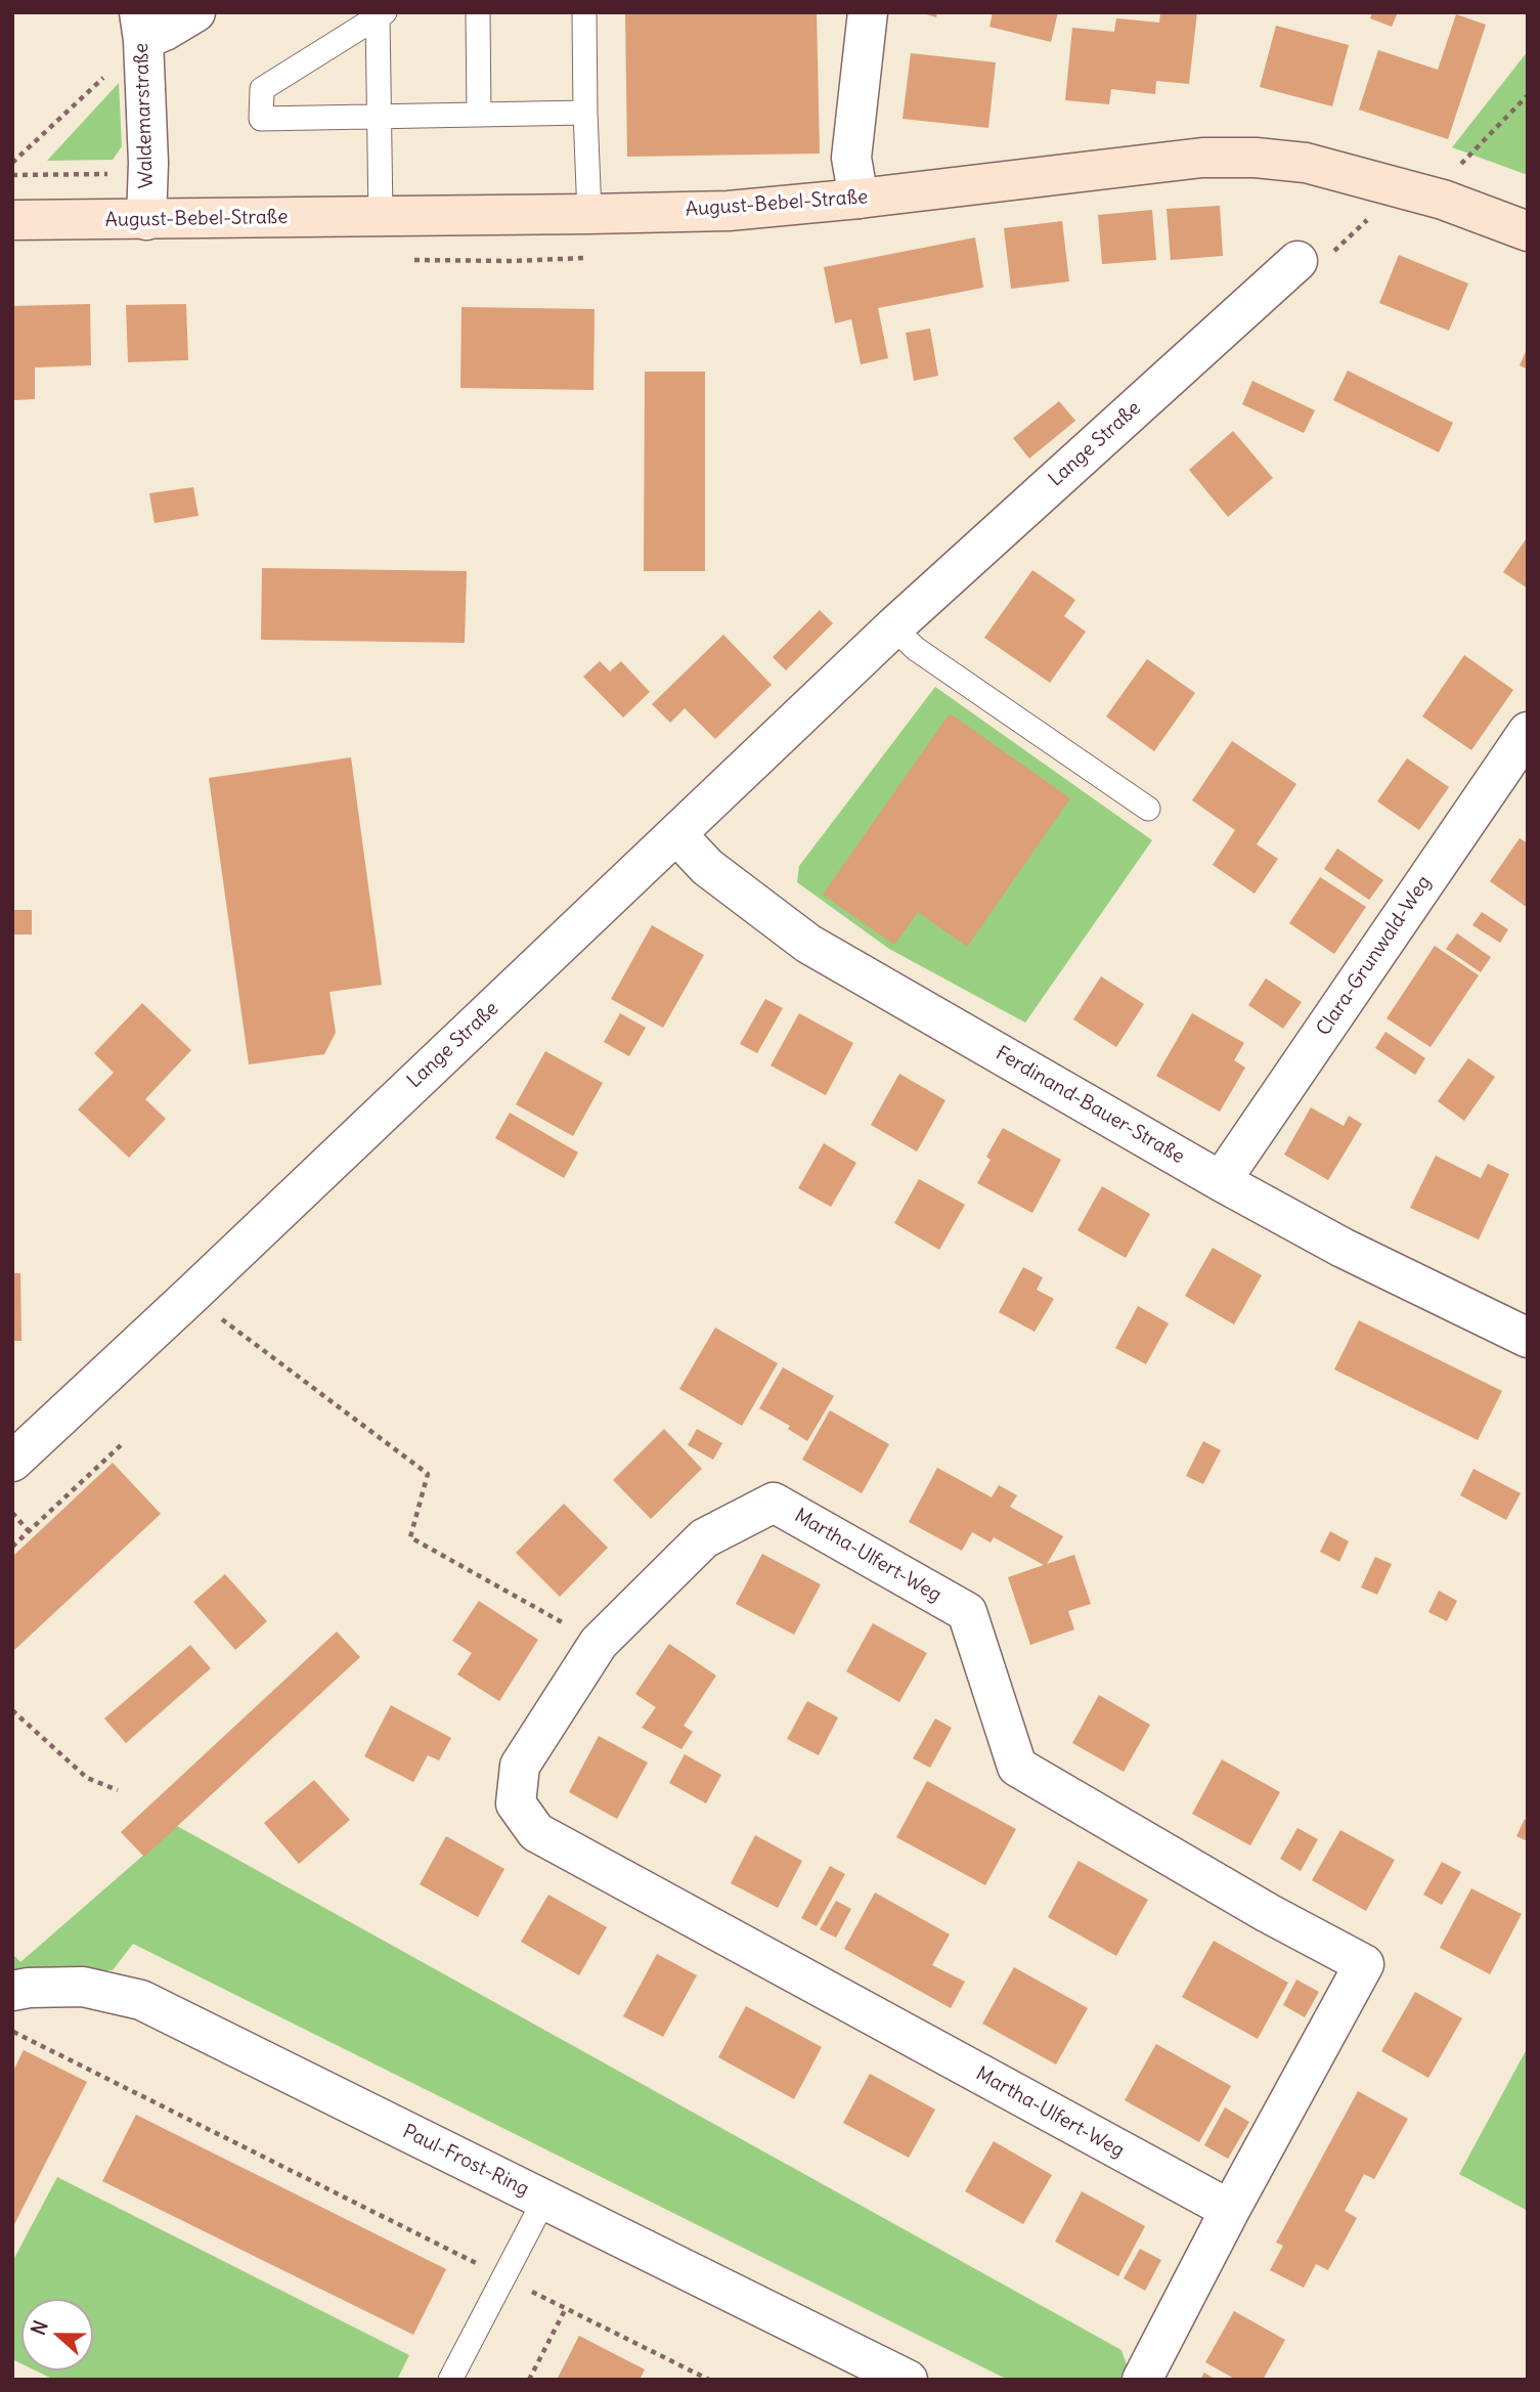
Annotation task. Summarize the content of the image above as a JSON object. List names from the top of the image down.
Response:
{
  "streets": {
    "main road": ["August-Bebel-Straße"],
    "street": [
      "Waldemarstraße",
      "Lange Straße",
      "Clara-Grunwald-Weg",
      "Ferdinand-Bauer-Straße",
      "Martha-Ulfert-Weg",
      "Paul-Frost-Ring"
    ]
  },
  "crossings": [
    ["Waldemarstraße", "August-Bebel-Straße"],
    ["Lange Straße", "Ferdinand-Bauer-Straße"],
    ["Clara-Grunwald-Weg", "Ferdinand-Bauer-Straße"]
  ],
  "north": "left"
}
